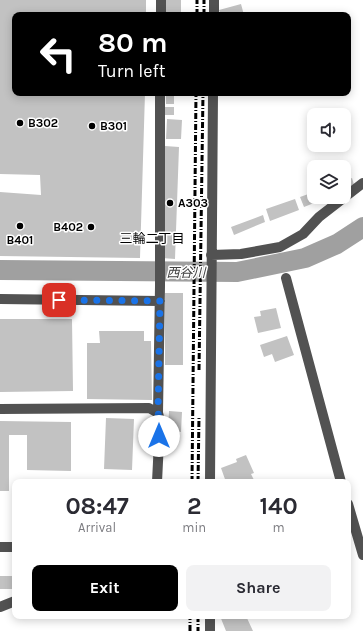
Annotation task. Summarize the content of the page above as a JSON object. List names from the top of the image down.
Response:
{
  "districts": ["三輪二丁目"],
  "water": ["西谷川"],
  "places": [
    "B302",
    "B301",
    "A303",
    "B401",
    "B402"
  ],
  "page": {
    "turn": ["80 m", "Turn left"],
    "eta": [
      "08:47",
      "Arrival",
      "2",
      "min",
      "140",
      "m"
    ],
    "buttons": ["Exit", "Share"]
  }
}
